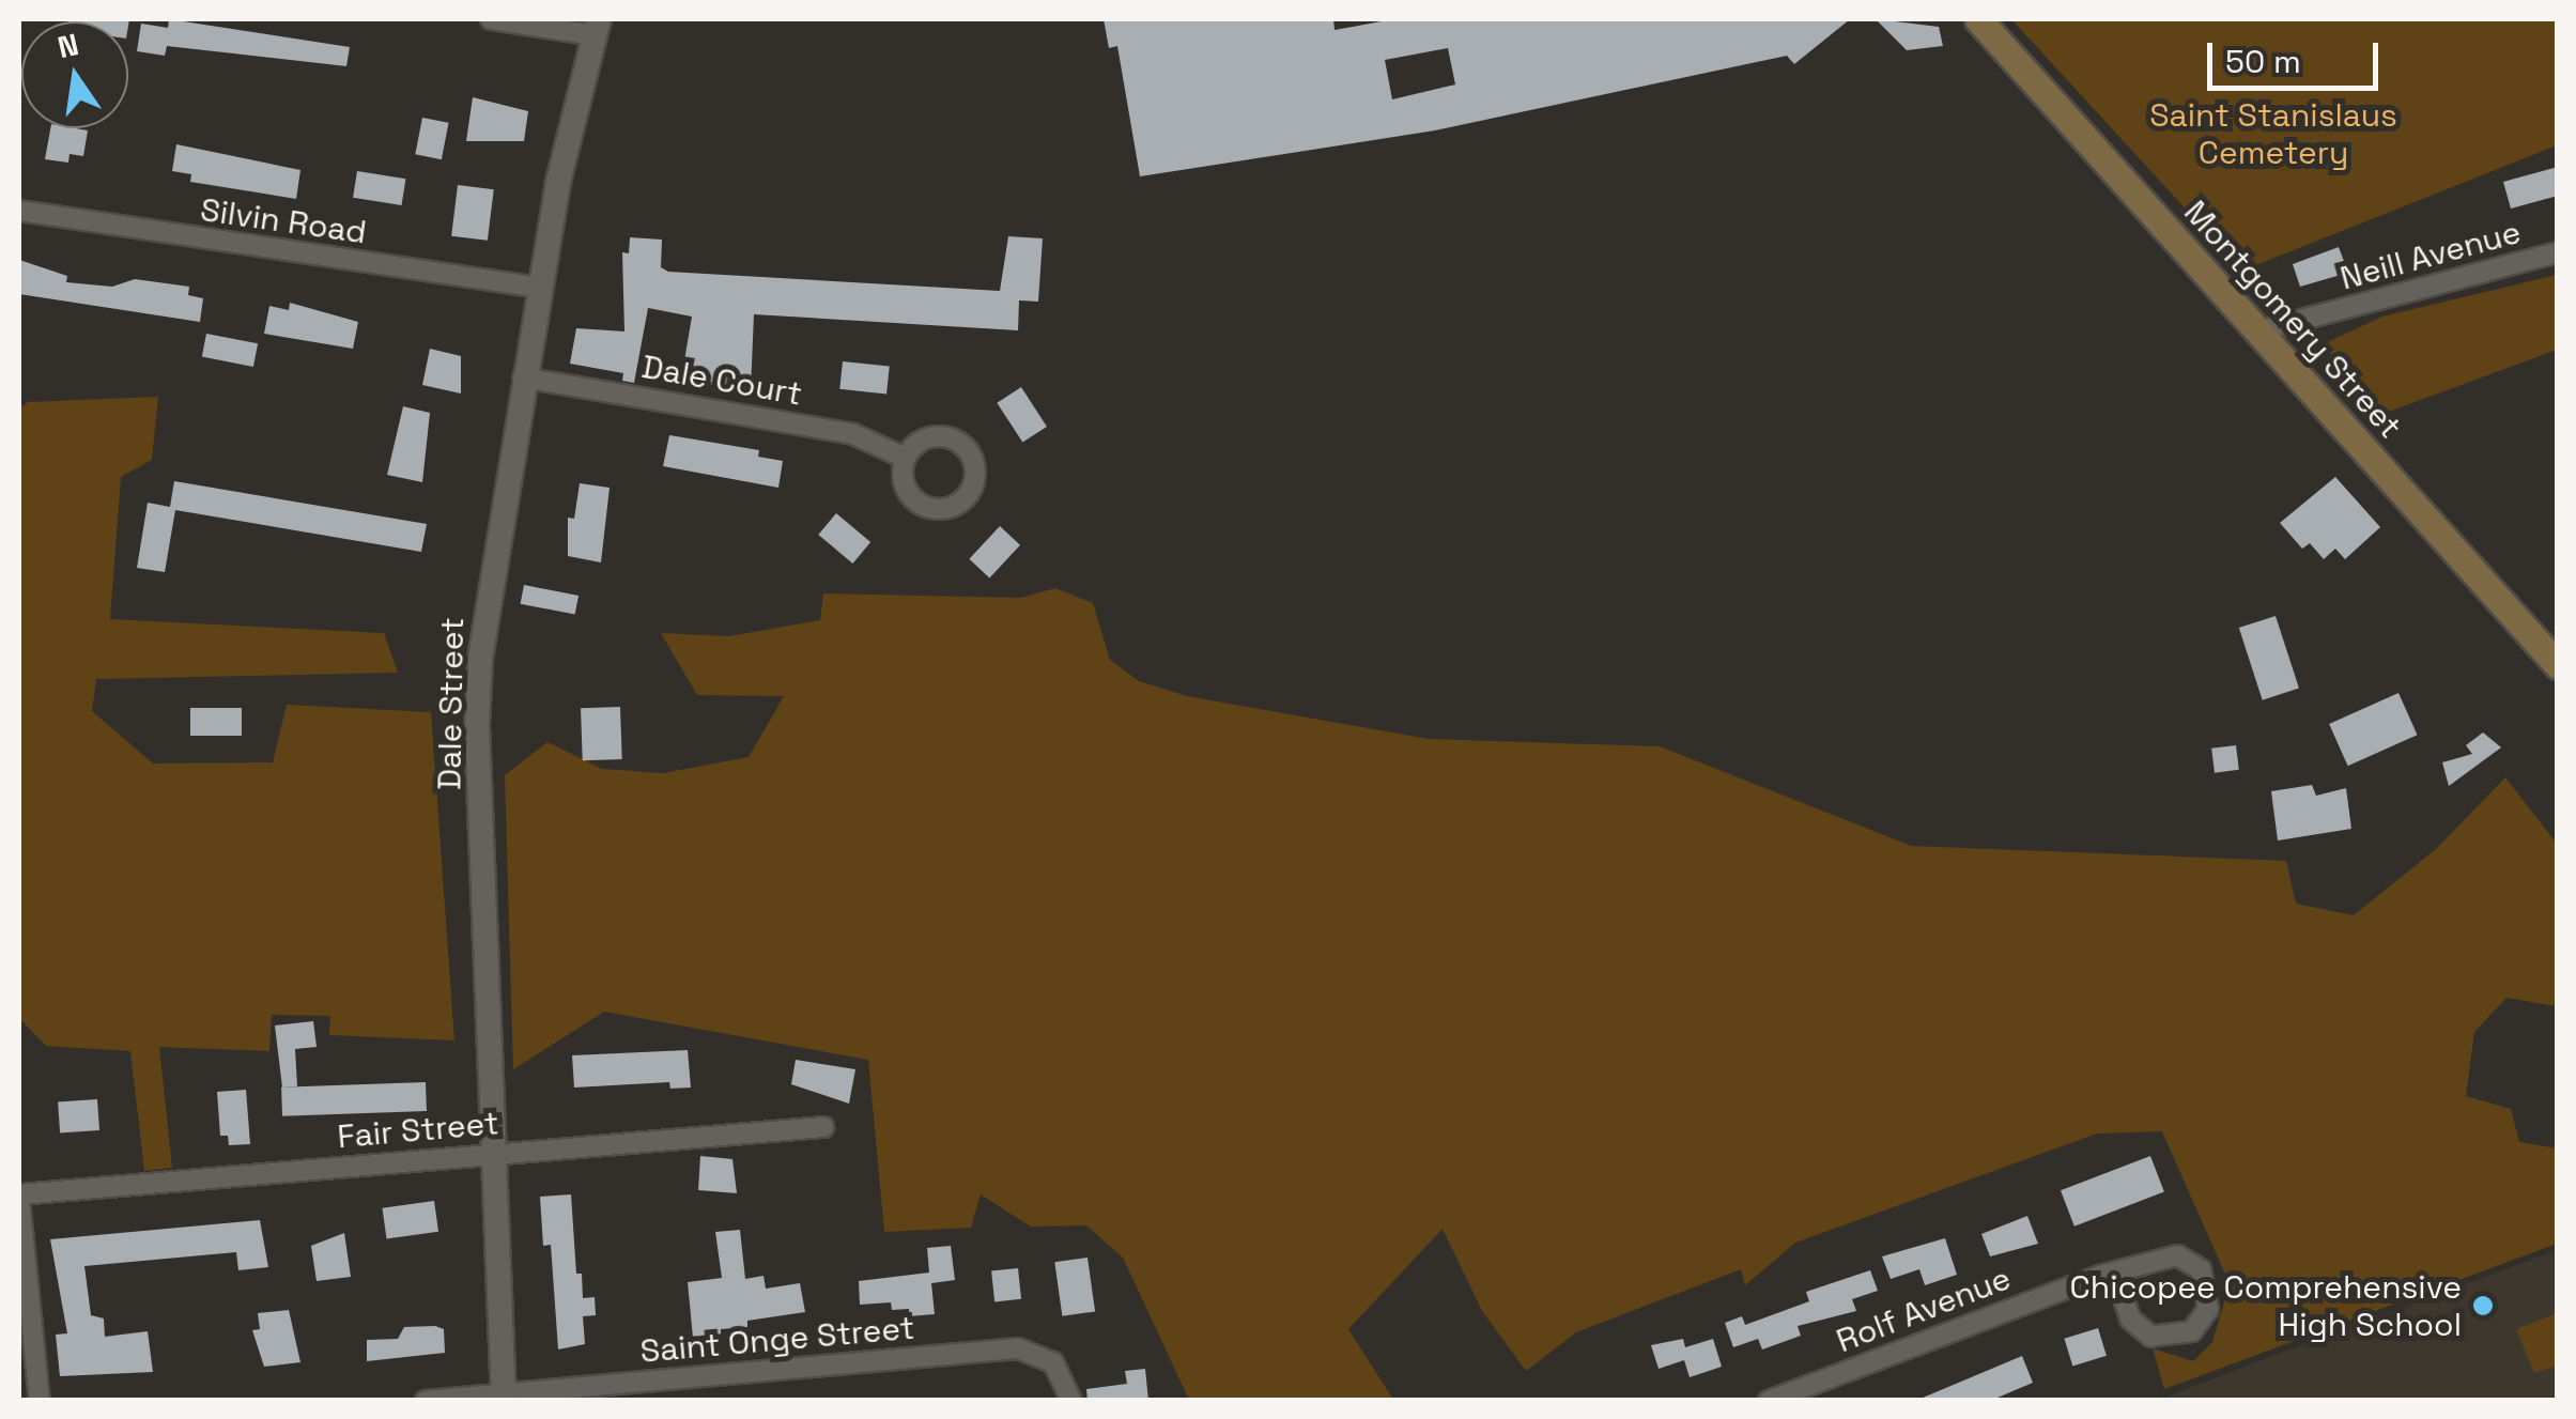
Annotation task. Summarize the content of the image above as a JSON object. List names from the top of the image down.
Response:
{
  "streets": {
    "main road": ["Montgomery Street"],
    "street": [
      "Silvin Road",
      "Neill Avenue",
      "Dale Court",
      "Dale Street",
      "Fair Street",
      "Rolf Avenue",
      "Saint Onge Street"
    ]
  },
  "crossings": [
    ["Silvin Road", "Dale Street"],
    ["Neill Avenue", "Montgomery Street"],
    ["Dale Court", "Dale Street"],
    ["Dale Street", "Fair Street"],
    ["Dale Street", "Saint Onge Street"]
  ],
  "parks": ["Saint Stanislaus Cemetery"],
  "places": ["Chicopee Comprehensive High School"],
  "scale_bar": "50 m",
  "north": "top"
}
